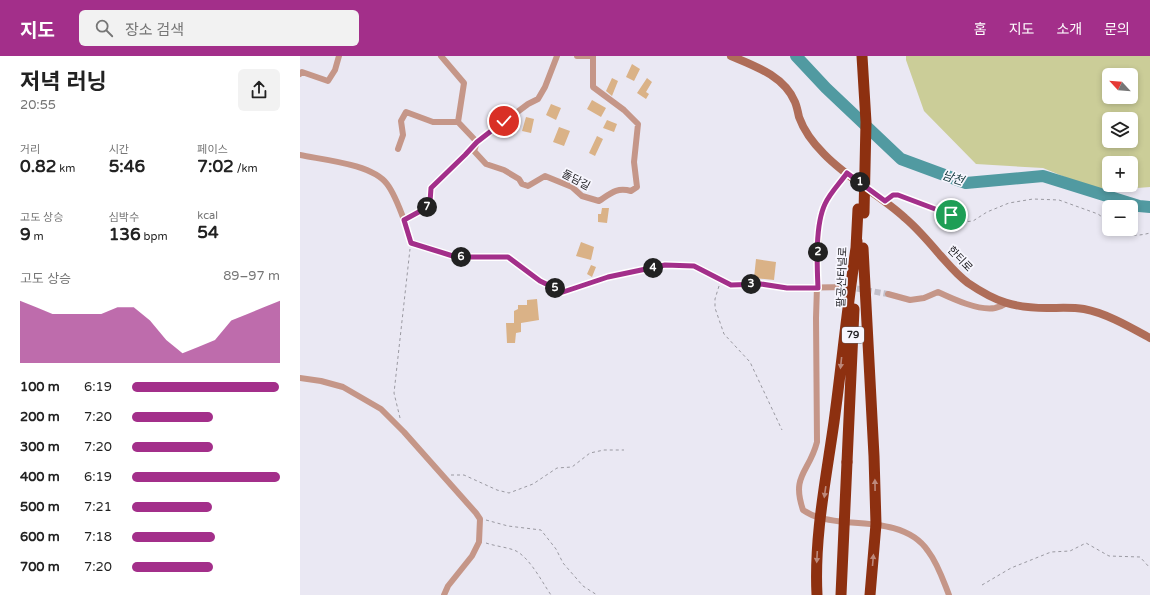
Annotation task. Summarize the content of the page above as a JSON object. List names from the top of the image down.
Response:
{
  "streets": {
    "highway": ["팔공산터널로", "79"],
    "street": ["돌담길", "한티로"]
  },
  "water": ["남천"],
  "north": "top left",
  "page": {
    "header": "지도",
    "search": "장소 검색",
    "nav": [
      "홈",
      "지도",
      "소개",
      "문의"
    ],
    "heading": ["저녁 러닝", "20:55"],
    "map_buttons": ["+", "−"],
    "stats": [
      ["거리", "0.82 km"],
      ["시간", "5:46"],
      ["페이스", "7:02 /km"],
      ["고도 상승", "9 m"],
      ["심박수", "136 bpm"],
      ["kcal", "54"]
    ],
    "pins": [
      "1",
      "7",
      "2",
      "6",
      "4",
      "3",
      "5"
    ],
    "chart": ["고도 상승", "89–97 m"],
    "list": [
      {
        "name": "100 m",
        "note": "6:19"
      },
      {
        "name": "200 m",
        "note": "7:20"
      },
      {
        "name": "300 m",
        "note": "7:20"
      },
      {
        "name": "400 m",
        "note": "6:19"
      },
      {
        "name": "500 m",
        "note": "7:21"
      },
      {
        "name": "600 m",
        "note": "7:18"
      },
      {
        "name": "700 m",
        "note": "7:20"
      }
    ]
  }
}
